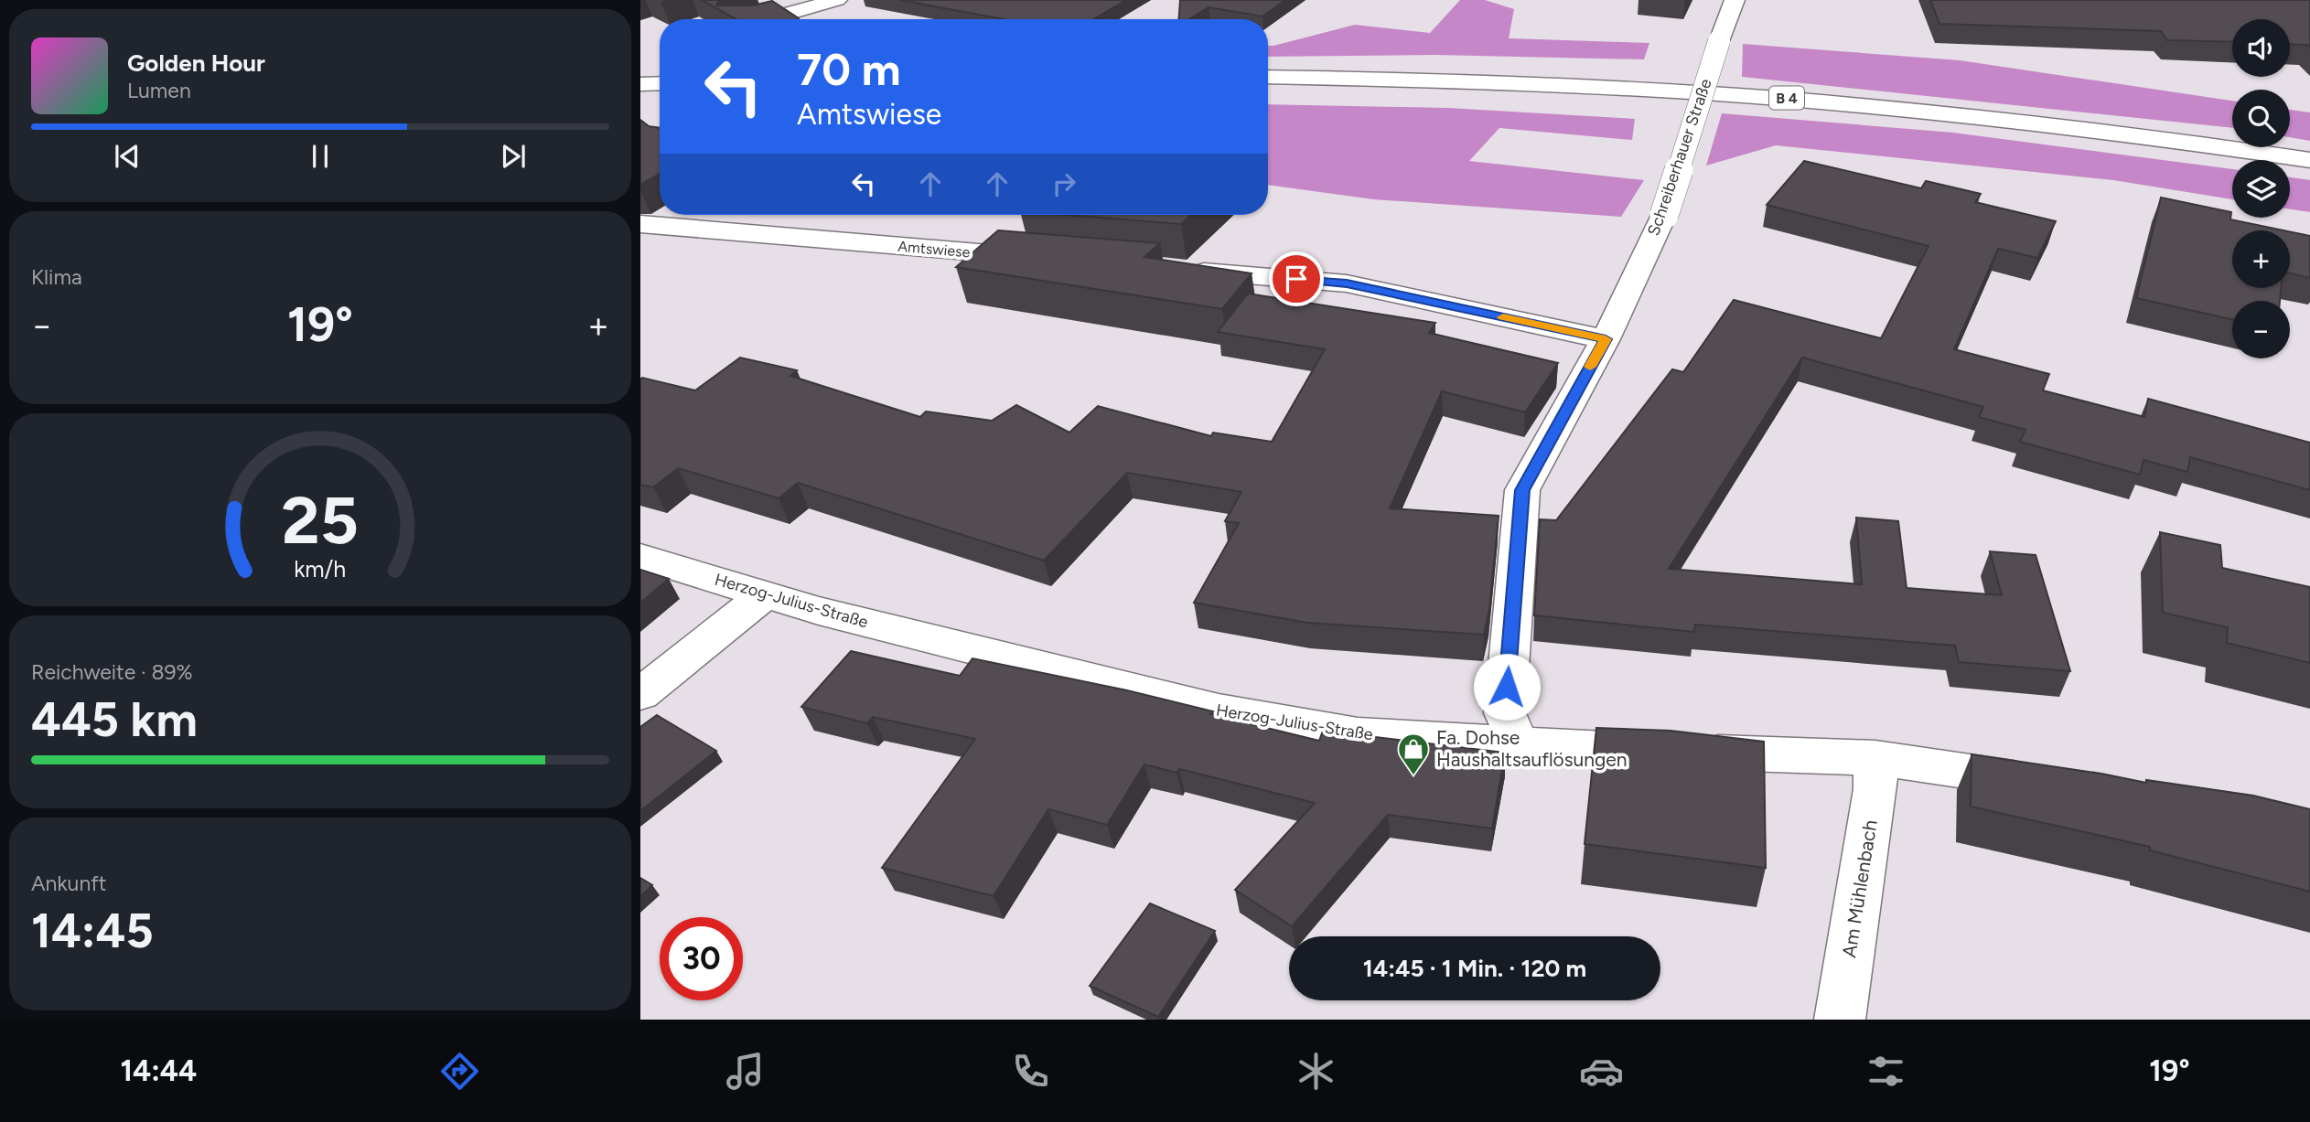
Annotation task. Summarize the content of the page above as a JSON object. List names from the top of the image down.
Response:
{
  "streets": {
    "main road": [
      "B 4",
      "Schreiberhauer Straße",
      "Amtswiese",
      "Herzog-Julius-Straße",
      "Am Mühlenbach"
    ]
  },
  "crossings": [
    ["Schreiberhauer Straße", "Herzog-Julius-Straße"],
    ["Herzog-Julius-Straße", "Am Mühlenbach"]
  ],
  "places": {
    "shop": ["Fa. Dohse Haushaltsauflösungen"]
  },
  "page": {
    "map_buttons": ["+", "−"],
    "turn": ["70 m", "Amtswiese"],
    "song": ["Golden Hour", "Lumen"],
    "tile": [
      "Klima",
      ["Reichweite · 89%", "445 km"],
      ["Ankunft", "14:45"]
    ],
    "heat": ["−", "19°", "+"],
    "limit": "30",
    "trip": "14:45 · 1 Min. · 120 m",
    "tabs": ["14:44", "19°"],
    "gauge": ["25", "km/h"]
  }
}
